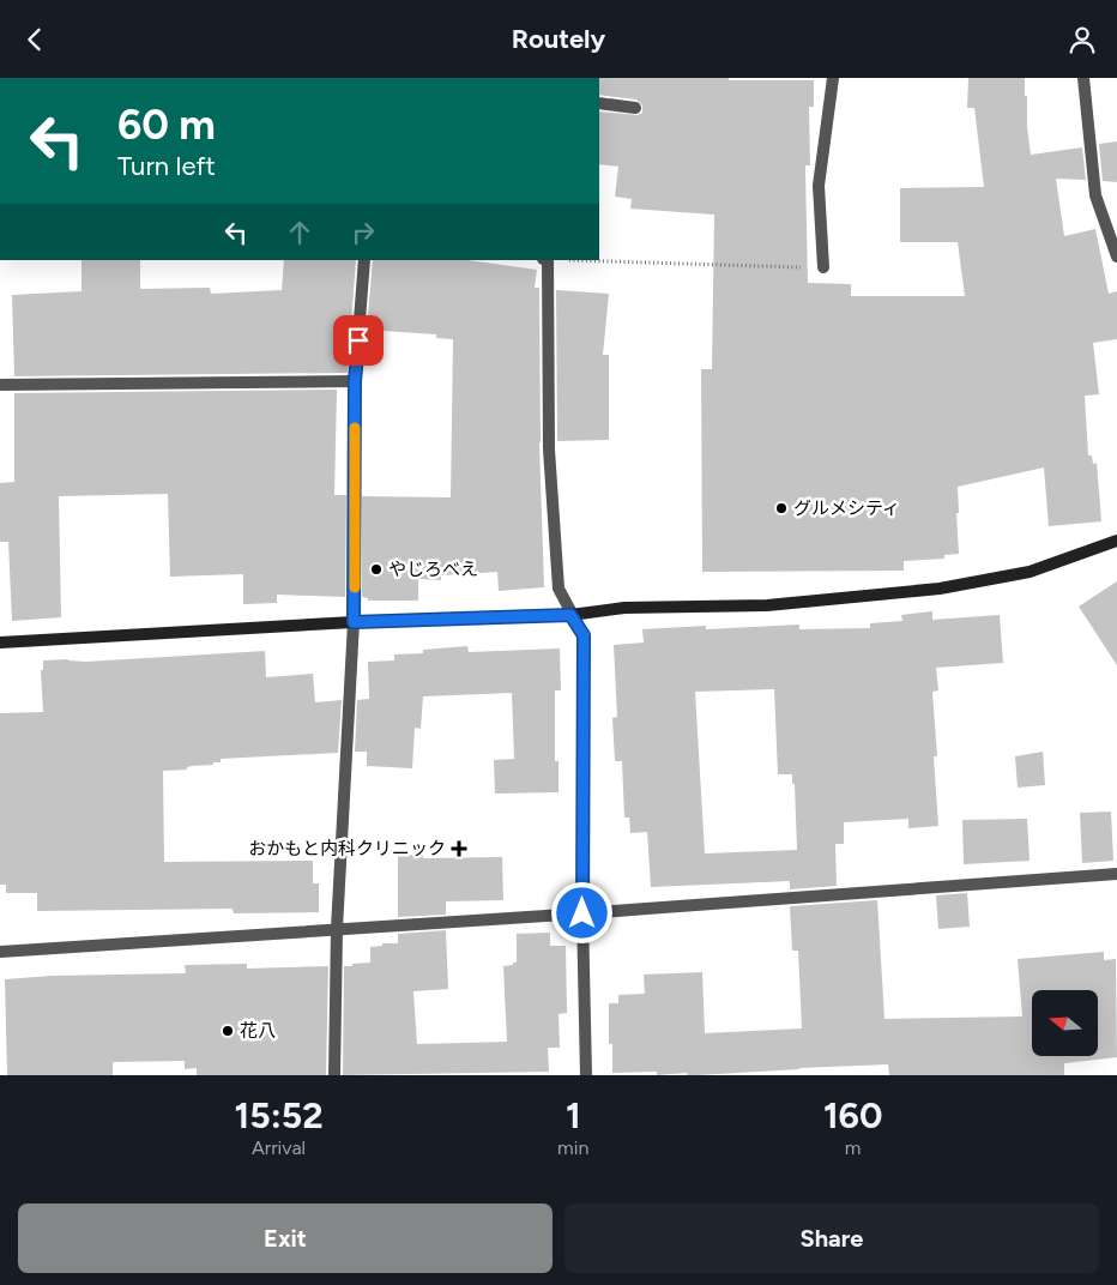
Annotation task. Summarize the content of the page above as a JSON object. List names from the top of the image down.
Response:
{
  "places": {
    "other": ["グルメシティ", "やじろべえ", "花八"],
    "health": ["おかもと内科クリニック"]
  },
  "north": "left",
  "page": {
    "header": "Routely",
    "turn": ["60 m", "Turn left"],
    "eta": [
      "15:52",
      "Arrival",
      "1",
      "min",
      "160",
      "m"
    ],
    "buttons": ["Exit", "Share"]
  }
}
